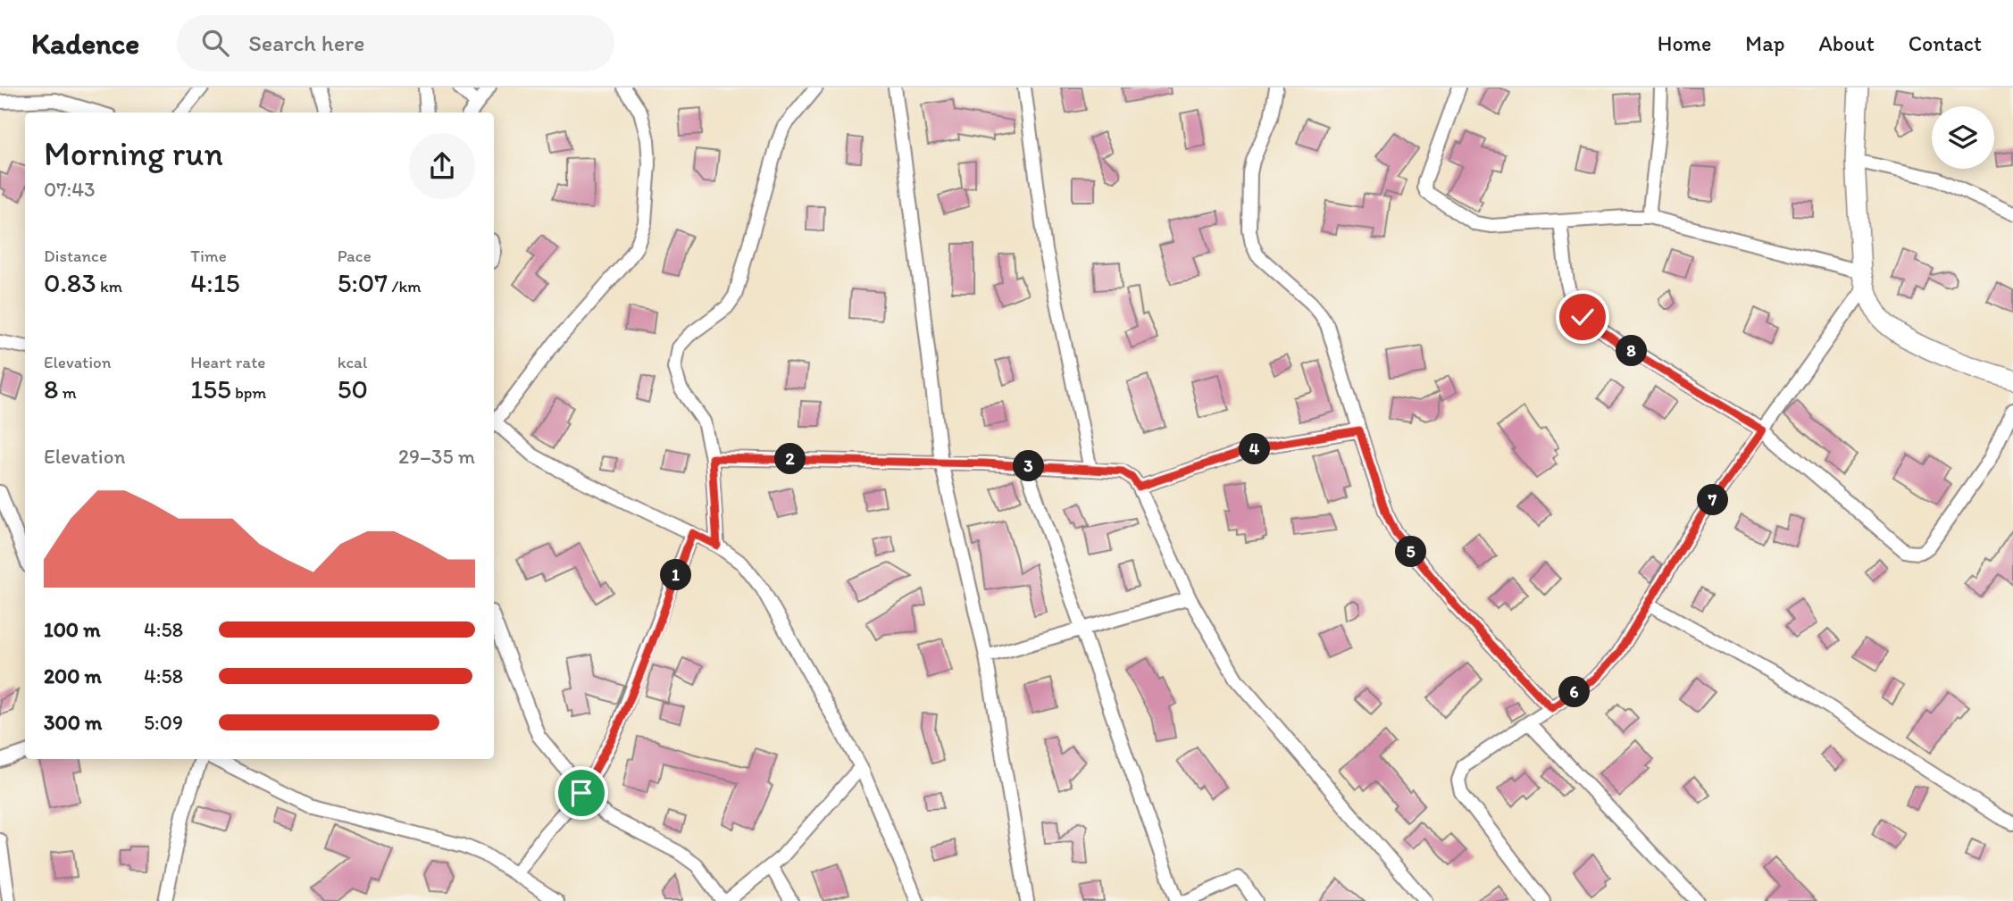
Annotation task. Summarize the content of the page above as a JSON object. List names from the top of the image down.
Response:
{
  "page": {
    "header": "Kadence",
    "search": "Search here",
    "nav": [
      "Home",
      "Map",
      "About",
      "Contact"
    ],
    "heading": ["Morning run", "07:43"],
    "stats": [
      ["Distance", "0.83 km"],
      ["Time", "4:15"],
      ["Pace", "5:07 /km"],
      ["Elevation", "8 m"],
      ["Heart rate", "155 bpm"],
      ["kcal", "50"]
    ],
    "pins": [
      "8",
      "4",
      "2",
      "3",
      "7",
      "5",
      "1",
      "6"
    ],
    "chart": ["Elevation", "29–35 m"],
    "list": [
      {
        "name": "100 m",
        "note": "4:58"
      },
      {
        "name": "200 m",
        "note": "4:58"
      },
      {
        "name": "300 m",
        "note": "5:09"
      }
    ]
  }
}
